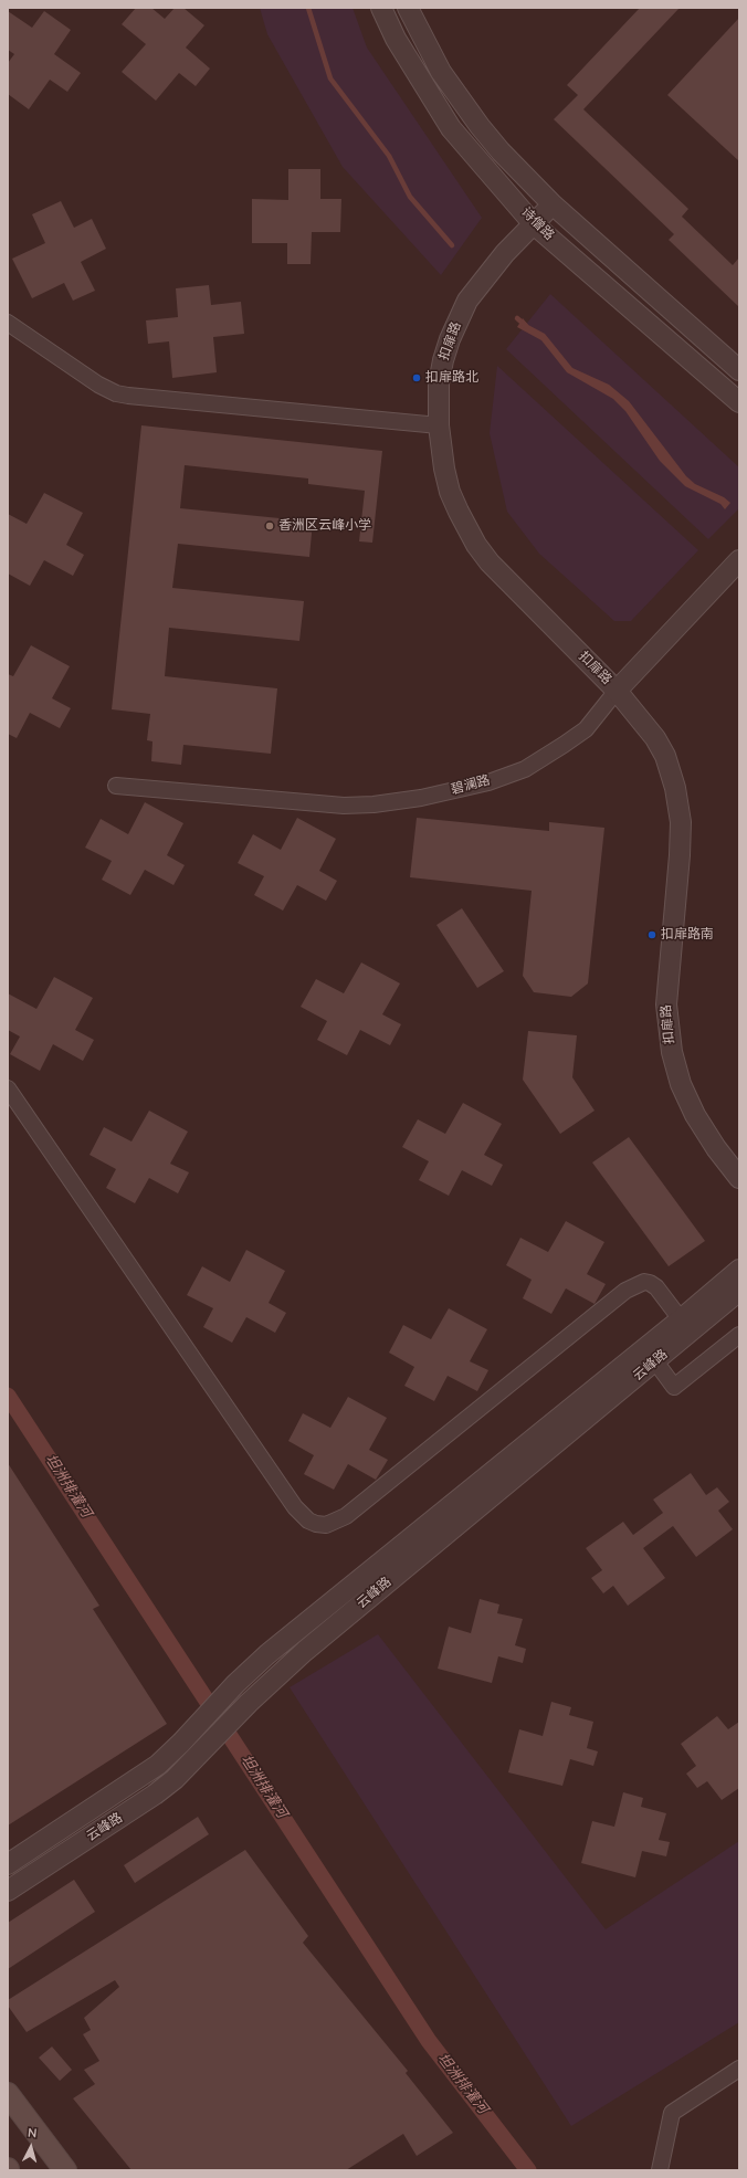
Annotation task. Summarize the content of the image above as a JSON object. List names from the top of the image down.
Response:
{
  "streets": {
    "street": [
      "诗僧路",
      "扣扉路",
      "碧澜路",
      "云峰路"
    ]
  },
  "crossings": [
    ["诗僧路", "扣扉路"],
    ["扣扉路", "碧澜路"]
  ],
  "water": ["坦洲排灌河"],
  "places": ["扣扉路北", "香洲区云峰小学", "扣扉路南"],
  "north": "top"
}
